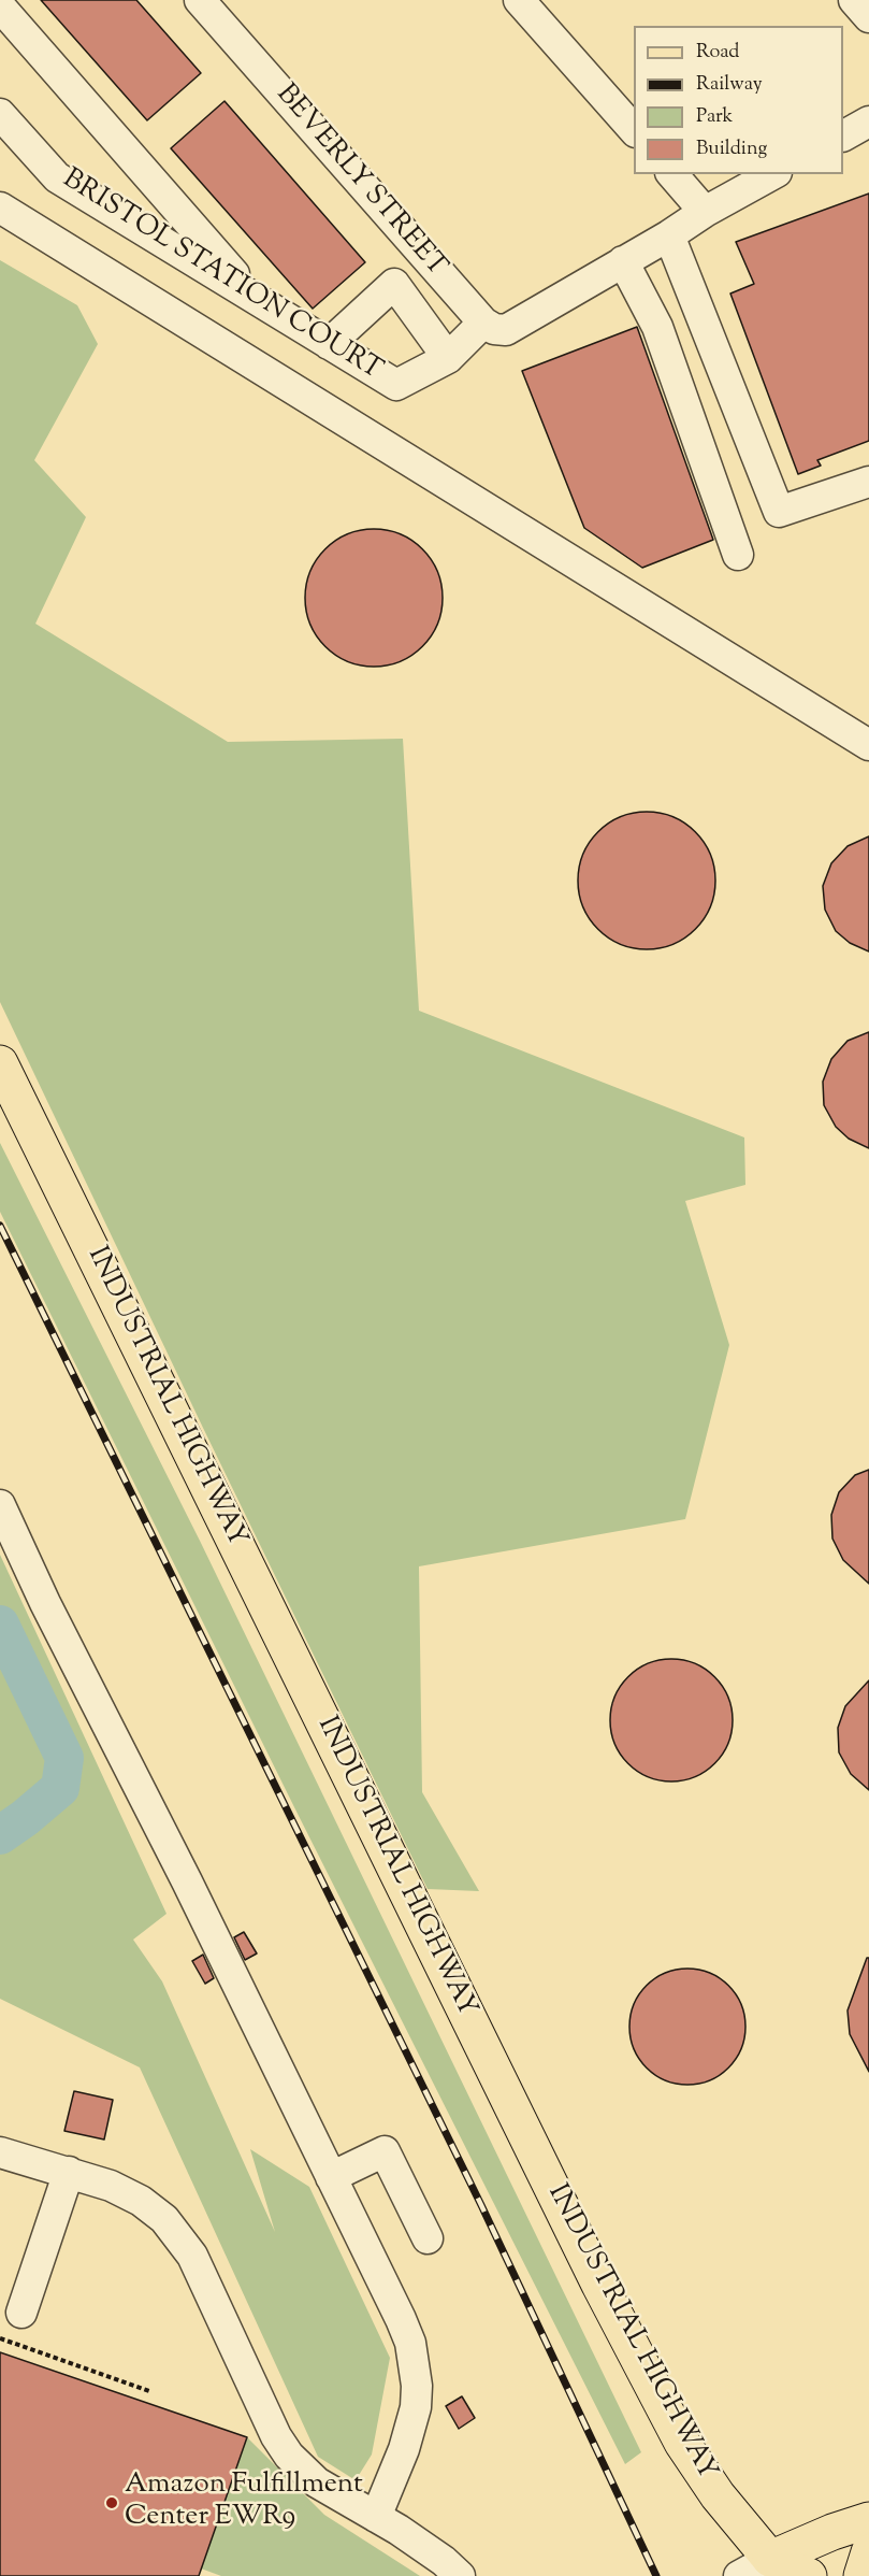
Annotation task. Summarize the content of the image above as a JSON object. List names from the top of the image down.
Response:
{
  "streets": {
    "main road": ["INDUSTRIAL HIGHWAY"],
    "street": ["BEVERLY STREET", "BRISTOL STATION COURT"]
  },
  "crossings": [
    ["BEVERLY STREET", "BRISTOL STATION COURT"]
  ],
  "places": ["Amazon Fulfillment Center EWR9"],
  "legend": [
    "Road",
    "Railway",
    "Park",
    "Building"
  ]
}
